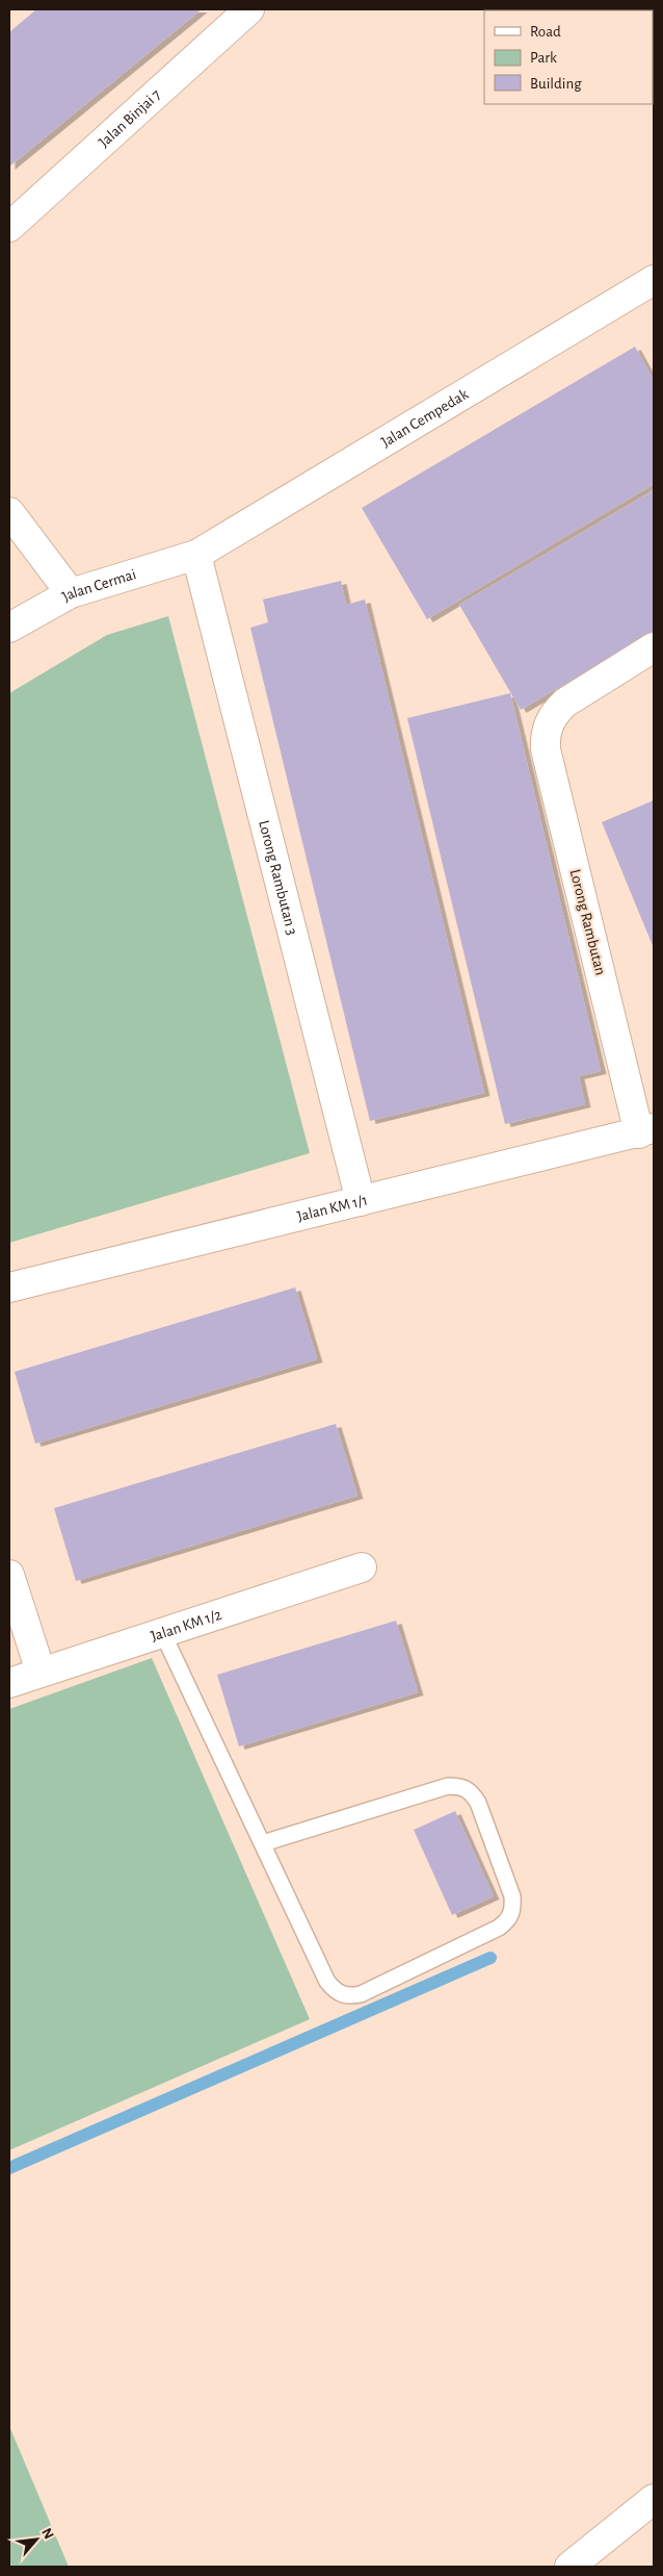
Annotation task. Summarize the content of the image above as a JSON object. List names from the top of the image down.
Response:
{
  "streets": {
    "street": [
      "Jalan Binjai 7",
      "Jalan Cempedak",
      "Jalan Cermai",
      "Lorong Rambutan 3",
      "Lorong Rambutan",
      "Jalan KM 1/1",
      "Jalan KM 1/2"
    ]
  },
  "crossings": [
    ["Jalan Cempedak", "Jalan Cermai"],
    ["Jalan Cempedak", "Lorong Rambutan 3"],
    ["Jalan Cermai", "Lorong Rambutan 3"],
    ["Lorong Rambutan 3", "Jalan KM 1/1"],
    ["Lorong Rambutan", "Jalan KM 1/1"]
  ],
  "legend": ["Road", "Park", "Building"],
  "north": "top right"
}
